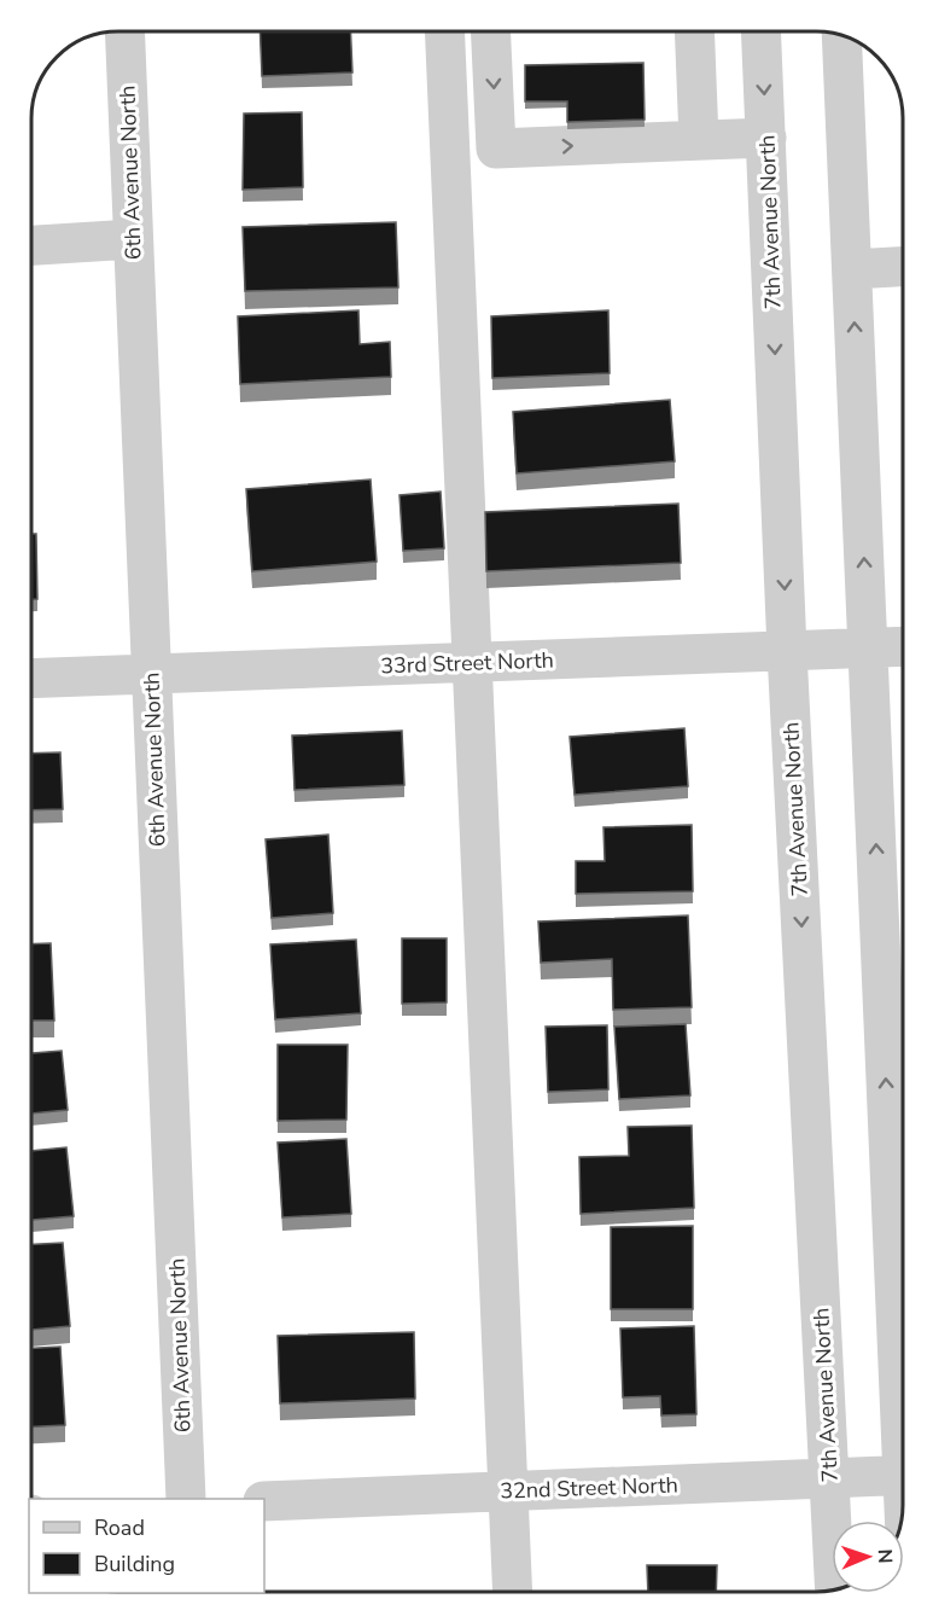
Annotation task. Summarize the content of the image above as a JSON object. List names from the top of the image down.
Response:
{
  "streets": {
    "street": [
      "6th Avenue North",
      "7th Avenue North",
      "33rd Street North",
      "32nd Street North"
    ]
  },
  "crossings": [
    ["6th Avenue North", "33rd Street North"],
    ["7th Avenue North", "33rd Street North"],
    ["7th Avenue North", "32nd Street North"]
  ],
  "legend": ["Road", "Building"],
  "north": "right"
}
